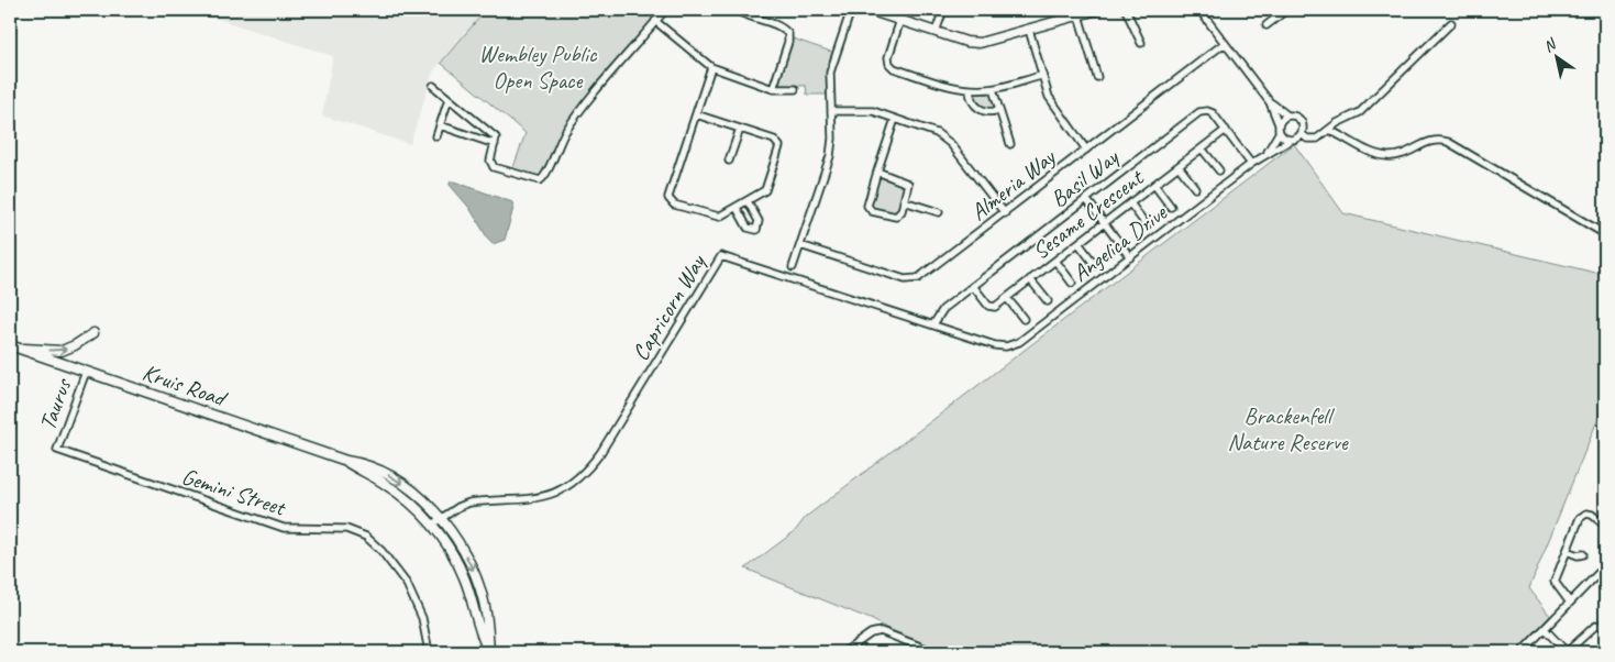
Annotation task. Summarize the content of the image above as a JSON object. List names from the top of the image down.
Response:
{
  "streets": {
    "street": [
      "Basil Way",
      "Almeria Way",
      "Sesame Crescent",
      "Angelica Drive",
      "Capricorn Way",
      "Kruis Road",
      "Taurus",
      "Gemini Street"
    ]
  },
  "crossings": [
    ["Basil Way", "Sesame Crescent"],
    ["Basil Way", "Angelica Drive"],
    ["Basil Way", "Capricorn Way"],
    ["Angelica Drive", "Capricorn Way"],
    ["Capricorn Way", "Kruis Road"],
    ["Kruis Road", "Taurus"],
    ["Taurus", "Gemini Street"]
  ],
  "parks": ["Wembley Public Open Space", "Brackenfell Nature Reserve"],
  "north": "top left"
}
